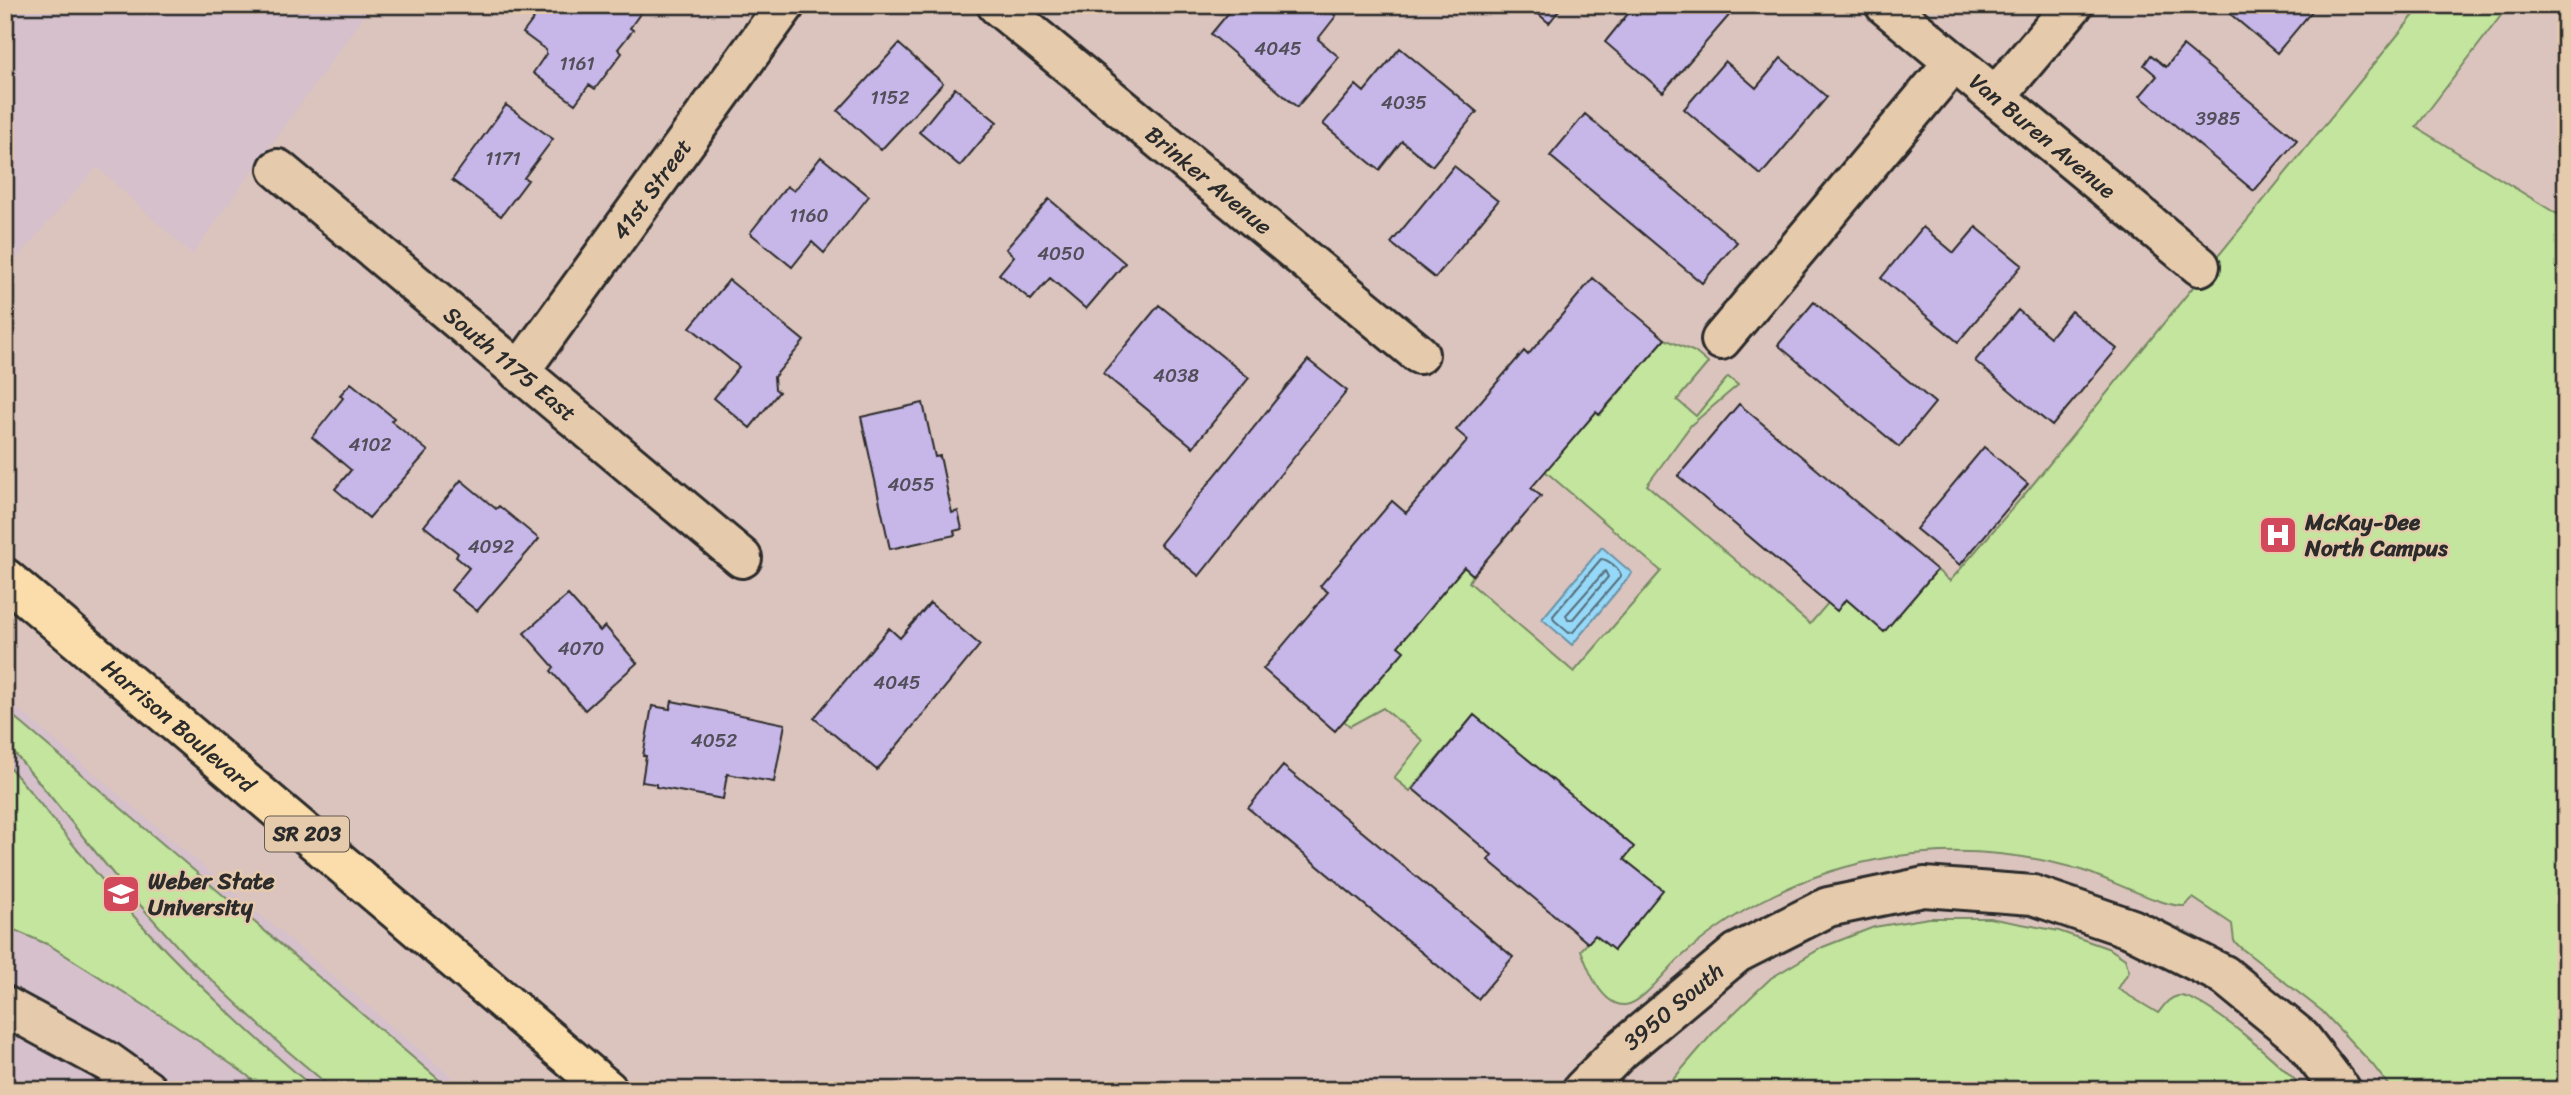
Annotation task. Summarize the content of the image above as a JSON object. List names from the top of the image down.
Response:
{
  "streets": {
    "main road": ["Harrison Boulevard", "SR 203"],
    "street": [
      "Van Buren Avenue",
      "Brinker Avenue",
      "41st Street",
      "South 1175 East",
      "3950 South"
    ]
  },
  "crossings": [
    ["41st Street", "South 1175 East"]
  ],
  "places": {
    "hospital": ["McKay-Dee North Campus"],
    "school or university": ["Weber State University"]
  },
  "house_numbers": [
    "4045",
    "1161",
    "1152",
    "4035",
    "3985",
    "1171",
    "1160",
    "4050",
    "4038",
    "4102",
    "4055",
    "4092",
    "4070",
    "4045",
    "4052"
  ]
}
